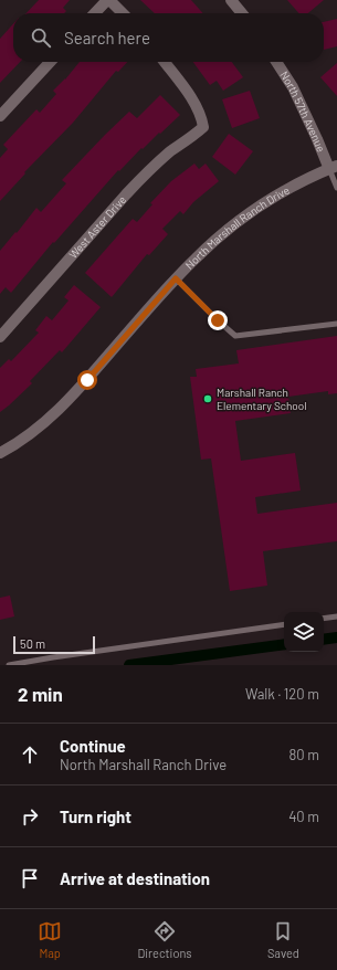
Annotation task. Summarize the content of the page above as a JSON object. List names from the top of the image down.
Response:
{
  "streets": {
    "street": ["North 57th Avenue", "West Aster Drive", "North Marshall Ranch Drive"]
  },
  "crossings": [
    ["North 57th Avenue", "North Marshall Ranch Drive"]
  ],
  "places": ["Marshall Ranch Elementary School"],
  "scale_bar": "50 m",
  "page": {
    "search": "Search here",
    "scale": "50 m",
    "heading": ["2 min", "Walk · 120 m"],
    "list": [
      ["Continue", "North Marshall Ranch Drive", "80 m"],
      ["Turn right", "40 m"],
      "Arrive at destination"
    ],
    "nav": ["Map", "Directions", "Saved"]
  }
}
